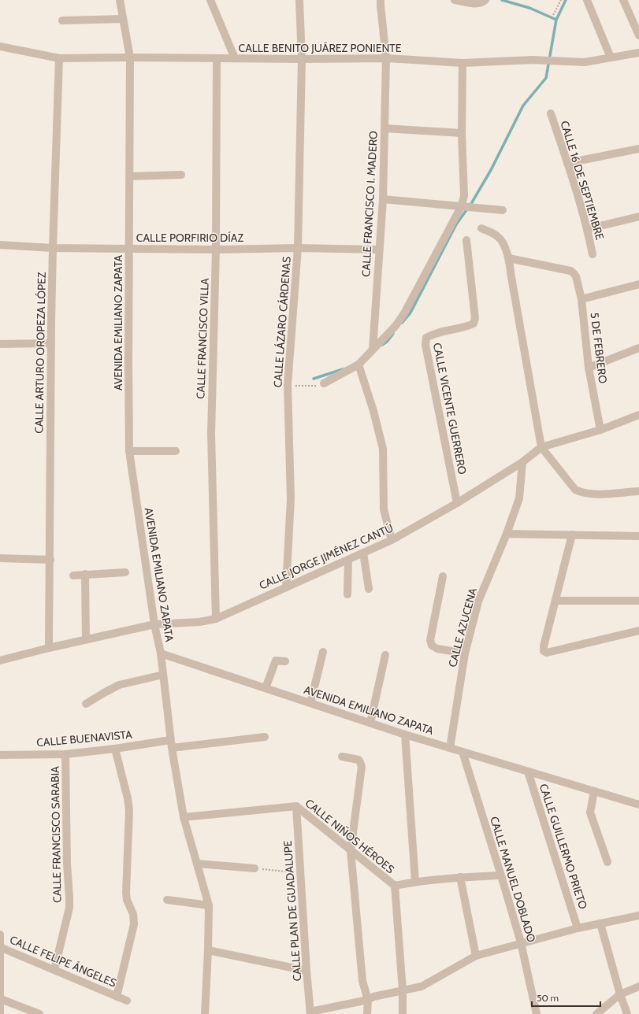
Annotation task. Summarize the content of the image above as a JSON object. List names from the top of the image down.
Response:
{
  "streets": {
    "street": [
      "CALLE BENITO JUÁREZ PONIENTE",
      "CALLE 16 DE SEPTIEMBRE",
      "CALLE FRANCISCO I. MADERO",
      "CALLE PORFIRIO DÍAZ",
      "CALLE LÁZARO CÁRDENAS",
      "AVENIDA EMILIANO ZAPATA",
      "CALLE FRANCISCO VILLA",
      "5 DE FEBRERO",
      "CALLE ARTURO OROPEZA LÓPEZ",
      "CALLE VICENTE GUERRERO",
      "CALLE JORGE JIMÉNEZ CANTÚ",
      "CALLE AZUCENA",
      "CALLE BUENAVISTA",
      "CALLE FRANCISCO SARABIA",
      "CALLE NIÑOS HÉROES",
      "CALLE GUILLERMO PRIETO",
      "CALLE MANUEL DOBLADO",
      "CALLE PLAN DE GUADALUPE",
      "CALLE FELIPE ÁNGELES"
    ]
  },
  "crossings": [
    ["CALLE BENITO JUÁREZ PONIENTE", "CALLE FRANCISCO I. MADERO"],
    ["CALLE BENITO JUÁREZ PONIENTE", "CALLE LÁZARO CÁRDENAS"],
    ["CALLE BENITO JUÁREZ PONIENTE", "AVENIDA EMILIANO ZAPATA"],
    ["CALLE BENITO JUÁREZ PONIENTE", "CALLE FRANCISCO VILLA"],
    ["CALLE BENITO JUÁREZ PONIENTE", "CALLE ARTURO OROPEZA LÓPEZ"],
    ["CALLE FRANCISCO I. MADERO", "CALLE PORFIRIO DÍAZ"],
    ["CALLE PORFIRIO DÍAZ", "CALLE LÁZARO CÁRDENAS"],
    ["CALLE PORFIRIO DÍAZ", "AVENIDA EMILIANO ZAPATA"],
    ["CALLE PORFIRIO DÍAZ", "CALLE FRANCISCO VILLA"],
    ["CALLE PORFIRIO DÍAZ", "CALLE ARTURO OROPEZA LÓPEZ"],
    ["CALLE LÁZARO CÁRDENAS", "CALLE JORGE JIMÉNEZ CANTÚ"],
    ["AVENIDA EMILIANO ZAPATA", "CALLE JORGE JIMÉNEZ CANTÚ"],
    ["AVENIDA EMILIANO ZAPATA", "CALLE AZUCENA"],
    ["AVENIDA EMILIANO ZAPATA", "CALLE GUILLERMO PRIETO"],
    ["AVENIDA EMILIANO ZAPATA", "CALLE MANUEL DOBLADO"],
    ["CALLE FRANCISCO VILLA", "CALLE JORGE JIMÉNEZ CANTÚ"],
    ["5 DE FEBRERO", "CALLE JORGE JIMÉNEZ CANTÚ"],
    ["CALLE ARTURO OROPEZA LÓPEZ", "CALLE JORGE JIMÉNEZ CANTÚ"],
    ["CALLE VICENTE GUERRERO", "CALLE JORGE JIMÉNEZ CANTÚ"],
    ["CALLE JORGE JIMÉNEZ CANTÚ", "CALLE AZUCENA"],
    ["CALLE BUENAVISTA", "CALLE FRANCISCO SARABIA"],
    ["CALLE BUENAVISTA", "CALLE FELIPE ÁNGELES"],
    ["CALLE FRANCISCO SARABIA", "CALLE FELIPE ÁNGELES"],
    ["CALLE NIÑOS HÉROES", "CALLE MANUEL DOBLADO"],
    ["CALLE NIÑOS HÉROES", "CALLE PLAN DE GUADALUPE"]
  ],
  "scale_bar": "50 m"
}
